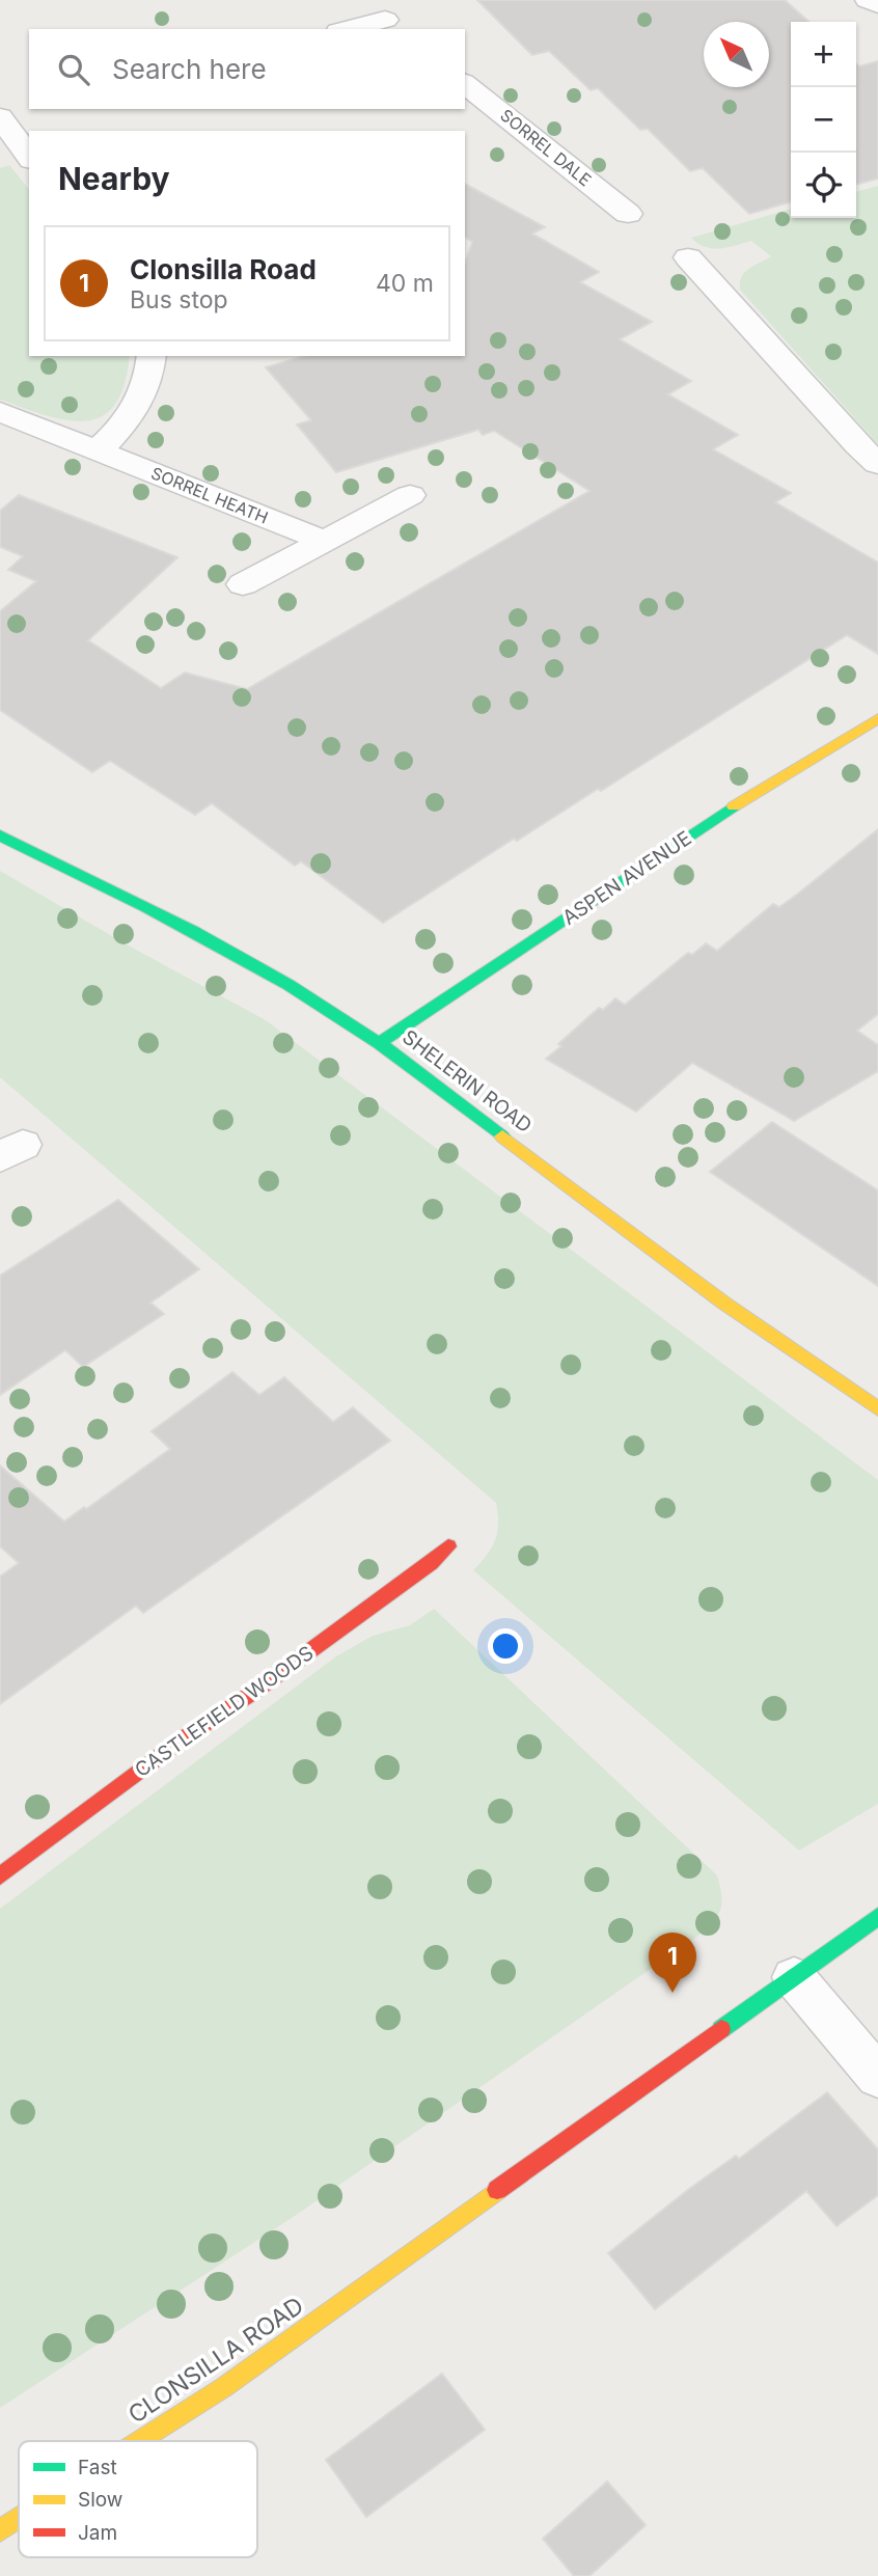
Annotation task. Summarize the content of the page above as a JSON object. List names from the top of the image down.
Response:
{
  "streets": {
    "street": [
      "SORREL DALE",
      "SORREL HEATH",
      "ASPEN AVENUE",
      "SHELERIN ROAD",
      "CASTLEFIELD WOODS",
      "CLONSILLA ROAD"
    ]
  },
  "crossings": [
    ["ASPEN AVENUE", "SHELERIN ROAD"]
  ],
  "legend": ["Fast", "Slow", "Jam"],
  "north": "top left",
  "page": {
    "map_buttons": ["+", "−"],
    "search": "Search here",
    "heading": "Nearby",
    "list": [
      {
        "mark": "1",
        "name": "Clonsilla Road",
        "note": "Bus stop",
        "value": "40 m"
      }
    ],
    "pins": "1"
  }
}
